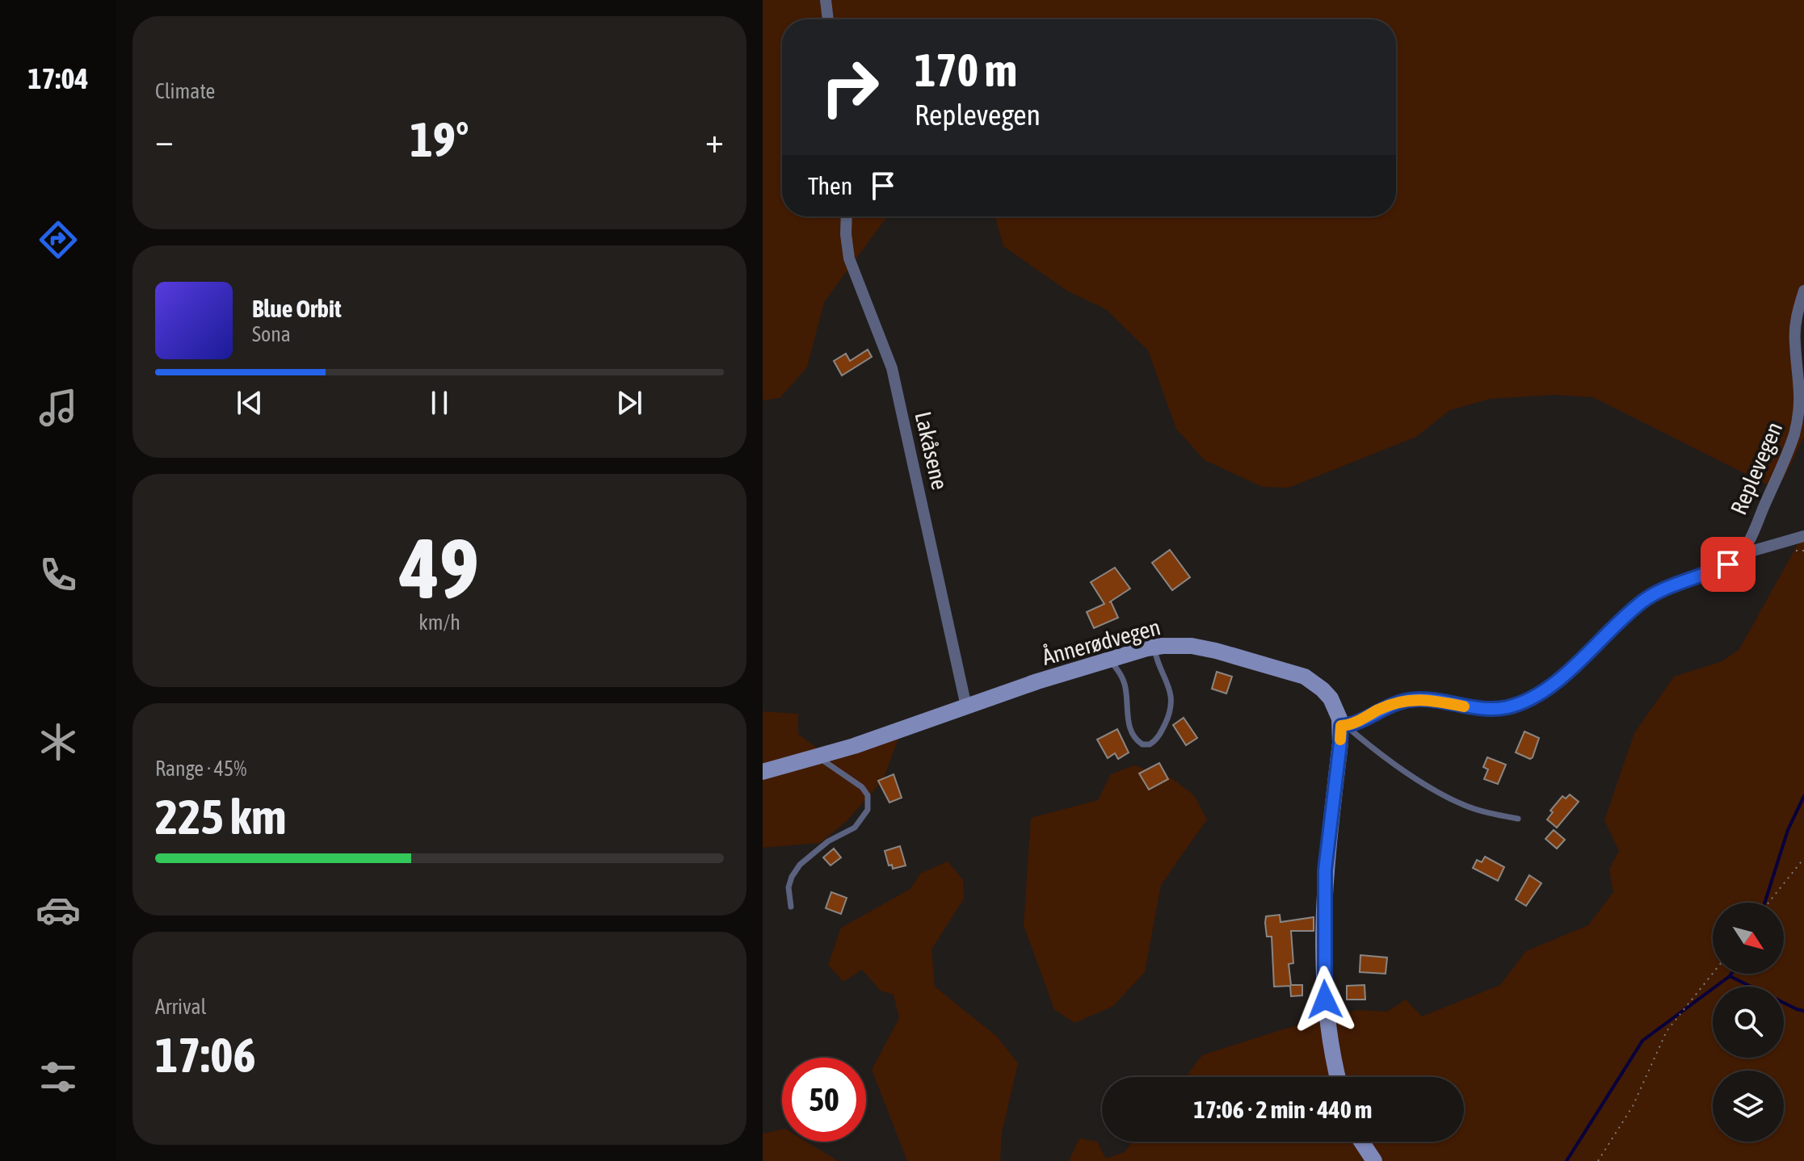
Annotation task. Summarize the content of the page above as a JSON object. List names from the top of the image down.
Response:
{
  "streets": {
    "main road": ["Ånnerødvegen"],
    "street": ["Lakåsene", "Replevegen"]
  },
  "crossings": [
    ["Lakåsene", "Ånnerødvegen"]
  ],
  "north": "bottom right",
  "page": {
    "tabs": "17:04",
    "tile": [
      "Climate",
      ["49", "km/h"],
      ["Range · 45%", "225 km"],
      ["Arrival", "17:06"]
    ],
    "turn": ["170 m", "Replevegen"],
    "heat": ["−", "19°", "+"],
    "then": "Then",
    "song": ["Blue Orbit", "Sona"],
    "limit": "50",
    "trip": "17:06 · 2 min · 440 m"
  }
}
